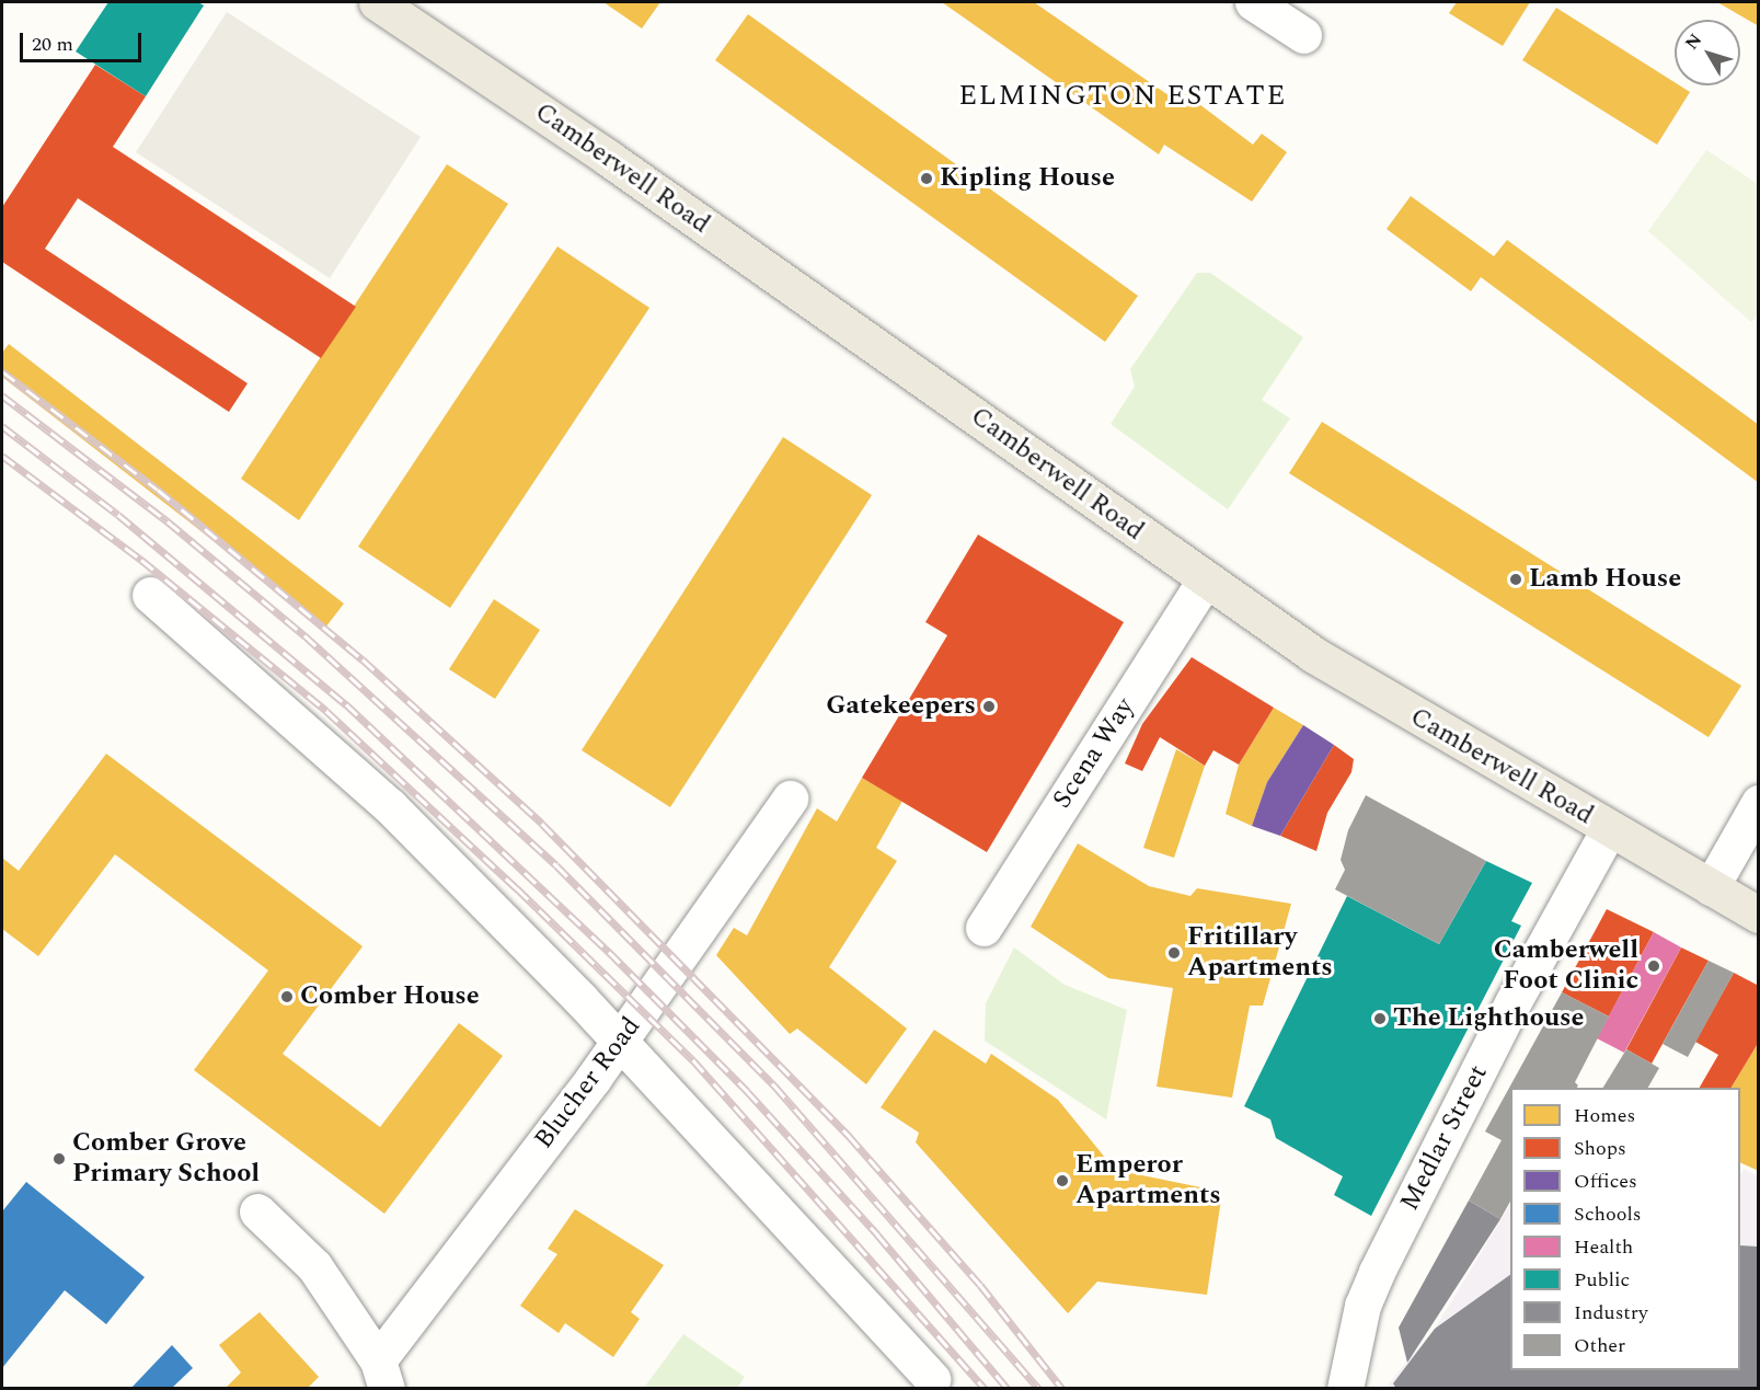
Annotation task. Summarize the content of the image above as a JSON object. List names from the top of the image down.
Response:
{
  "streets": {
    "main road": ["Camberwell Road"],
    "street": ["Scena Way", "Blucher Road", "Medlar Street"]
  },
  "crossings": [
    ["Camberwell Road", "Scena Way"],
    ["Camberwell Road", "Medlar Street"]
  ],
  "districts": ["ELMINGTON ESTATE"],
  "places": [
    "Kipling House",
    "Lamb House",
    "Gatekeepers",
    "Fritillary Apartments",
    "Camberwell Foot Clinic",
    "Comber House",
    "The Lighthouse",
    "Comber Grove Primary School",
    "Emperor Apartments"
  ],
  "legend": [
    "Homes",
    "Shops",
    "Offices",
    "Schools",
    "Health",
    "Public",
    "Industry",
    "Other"
  ],
  "scale_bar": "20 m",
  "north": "top left"
}
